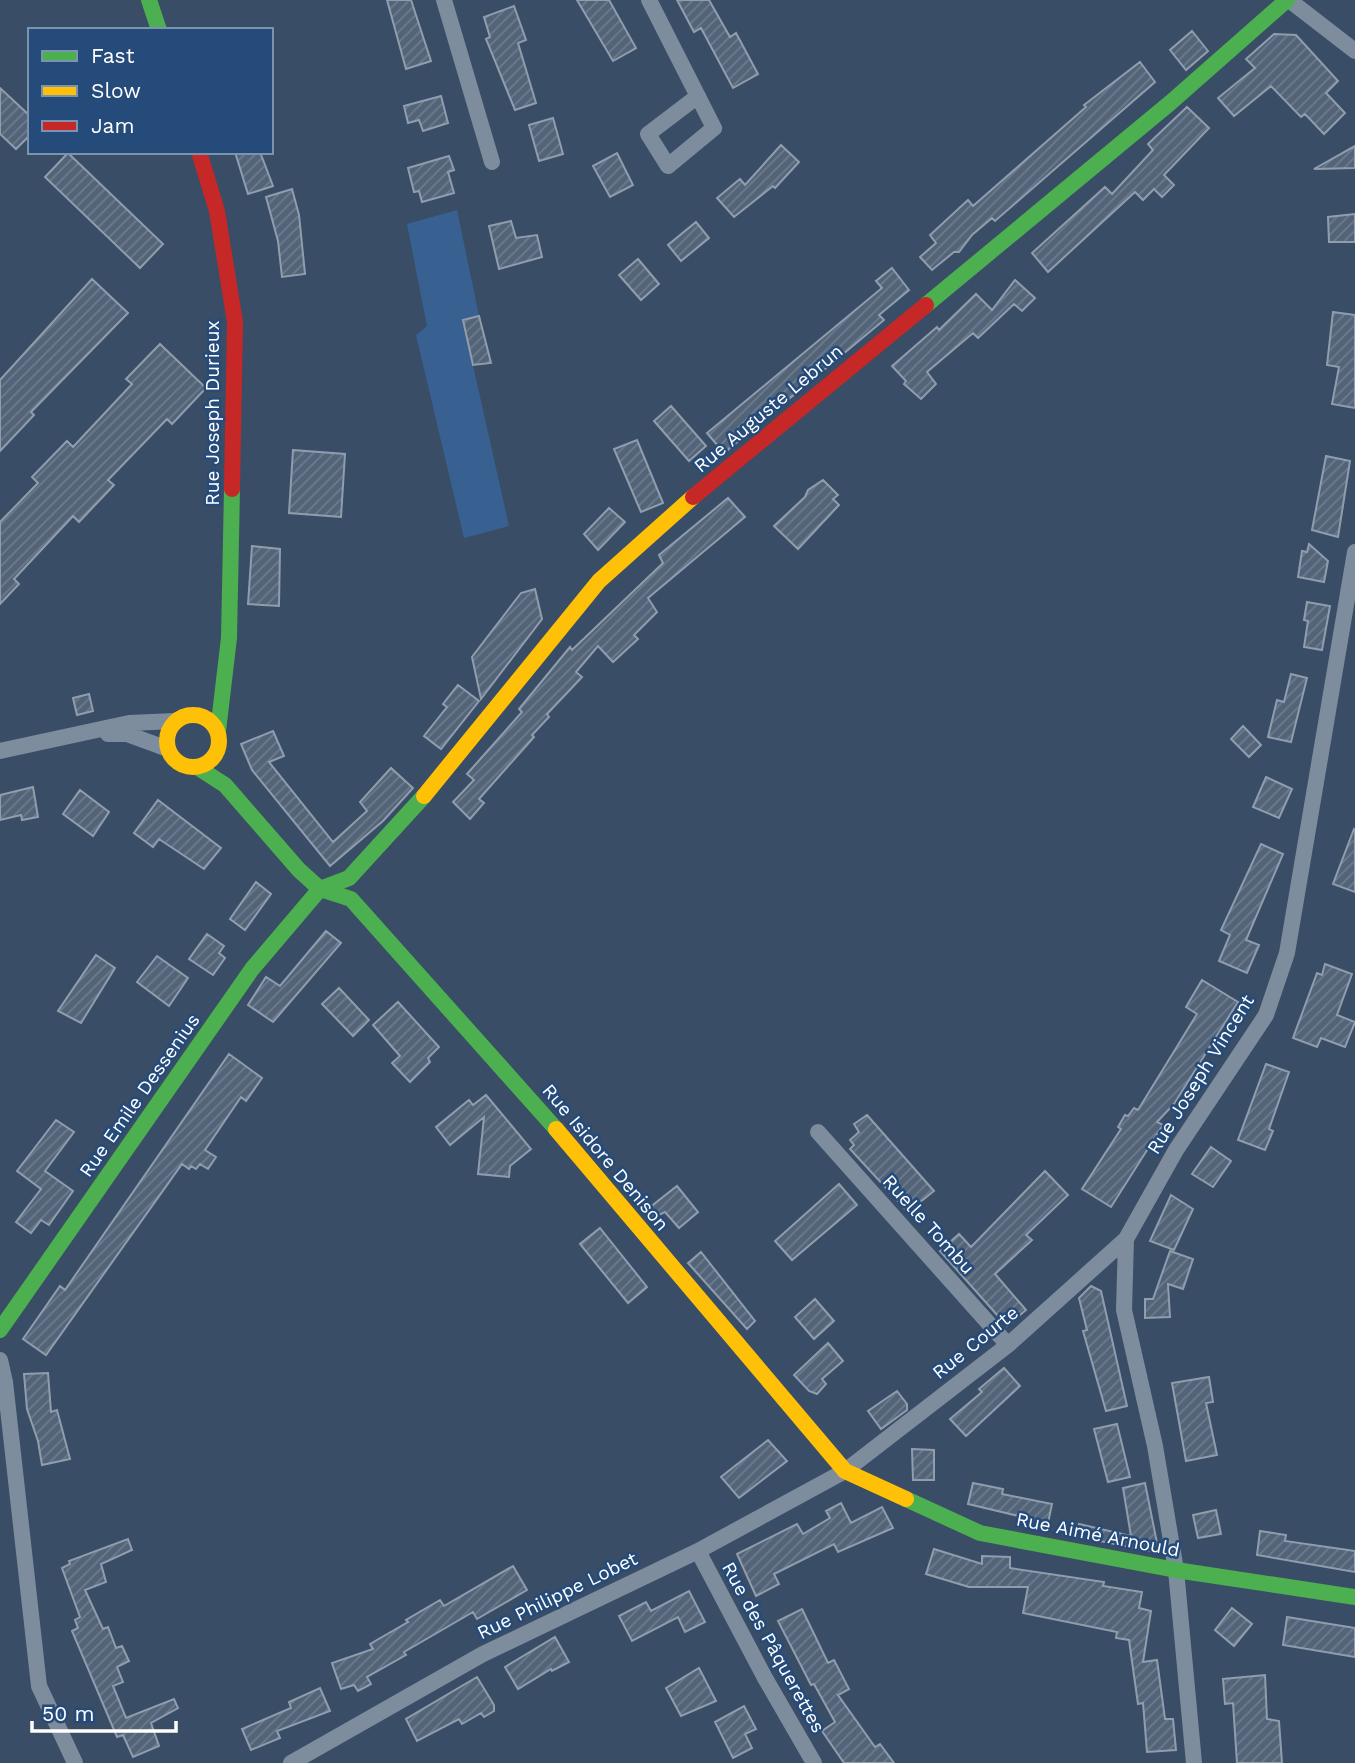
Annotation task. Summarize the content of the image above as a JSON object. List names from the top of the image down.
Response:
{
  "streets": {
    "street": [
      "Rue Auguste Lebrun",
      "Rue Joseph Durieux",
      "Rue Joseph Vincent",
      "Rue Emile Dessenius",
      "Rue Isidore Denison",
      "Ruelle Tombu",
      "Rue Courte",
      "Rue Aimé Arnould",
      "Rue Philippe Lobet",
      "Rue des Pâquerettes"
    ]
  },
  "crossings": [
    ["Rue Auguste Lebrun", "Rue Emile Dessenius"],
    ["Rue Auguste Lebrun", "Rue Isidore Denison"],
    ["Rue Joseph Vincent", "Rue Courte"],
    ["Rue Joseph Vincent", "Rue Aimé Arnould"],
    ["Rue Emile Dessenius", "Rue Isidore Denison"],
    ["Rue Isidore Denison", "Rue Courte"],
    ["Rue Isidore Denison", "Rue Aimé Arnould"],
    ["Rue Isidore Denison", "Rue Philippe Lobet"],
    ["Ruelle Tombu", "Rue Courte"],
    ["Rue Courte", "Rue Aimé Arnould"],
    ["Rue Courte", "Rue Philippe Lobet"],
    ["Rue Aimé Arnould", "Rue Philippe Lobet"],
    ["Rue Philippe Lobet", "Rue des Pâquerettes"]
  ],
  "legend": ["Fast", "Slow", "Jam"],
  "scale_bar": "50 m"
}
